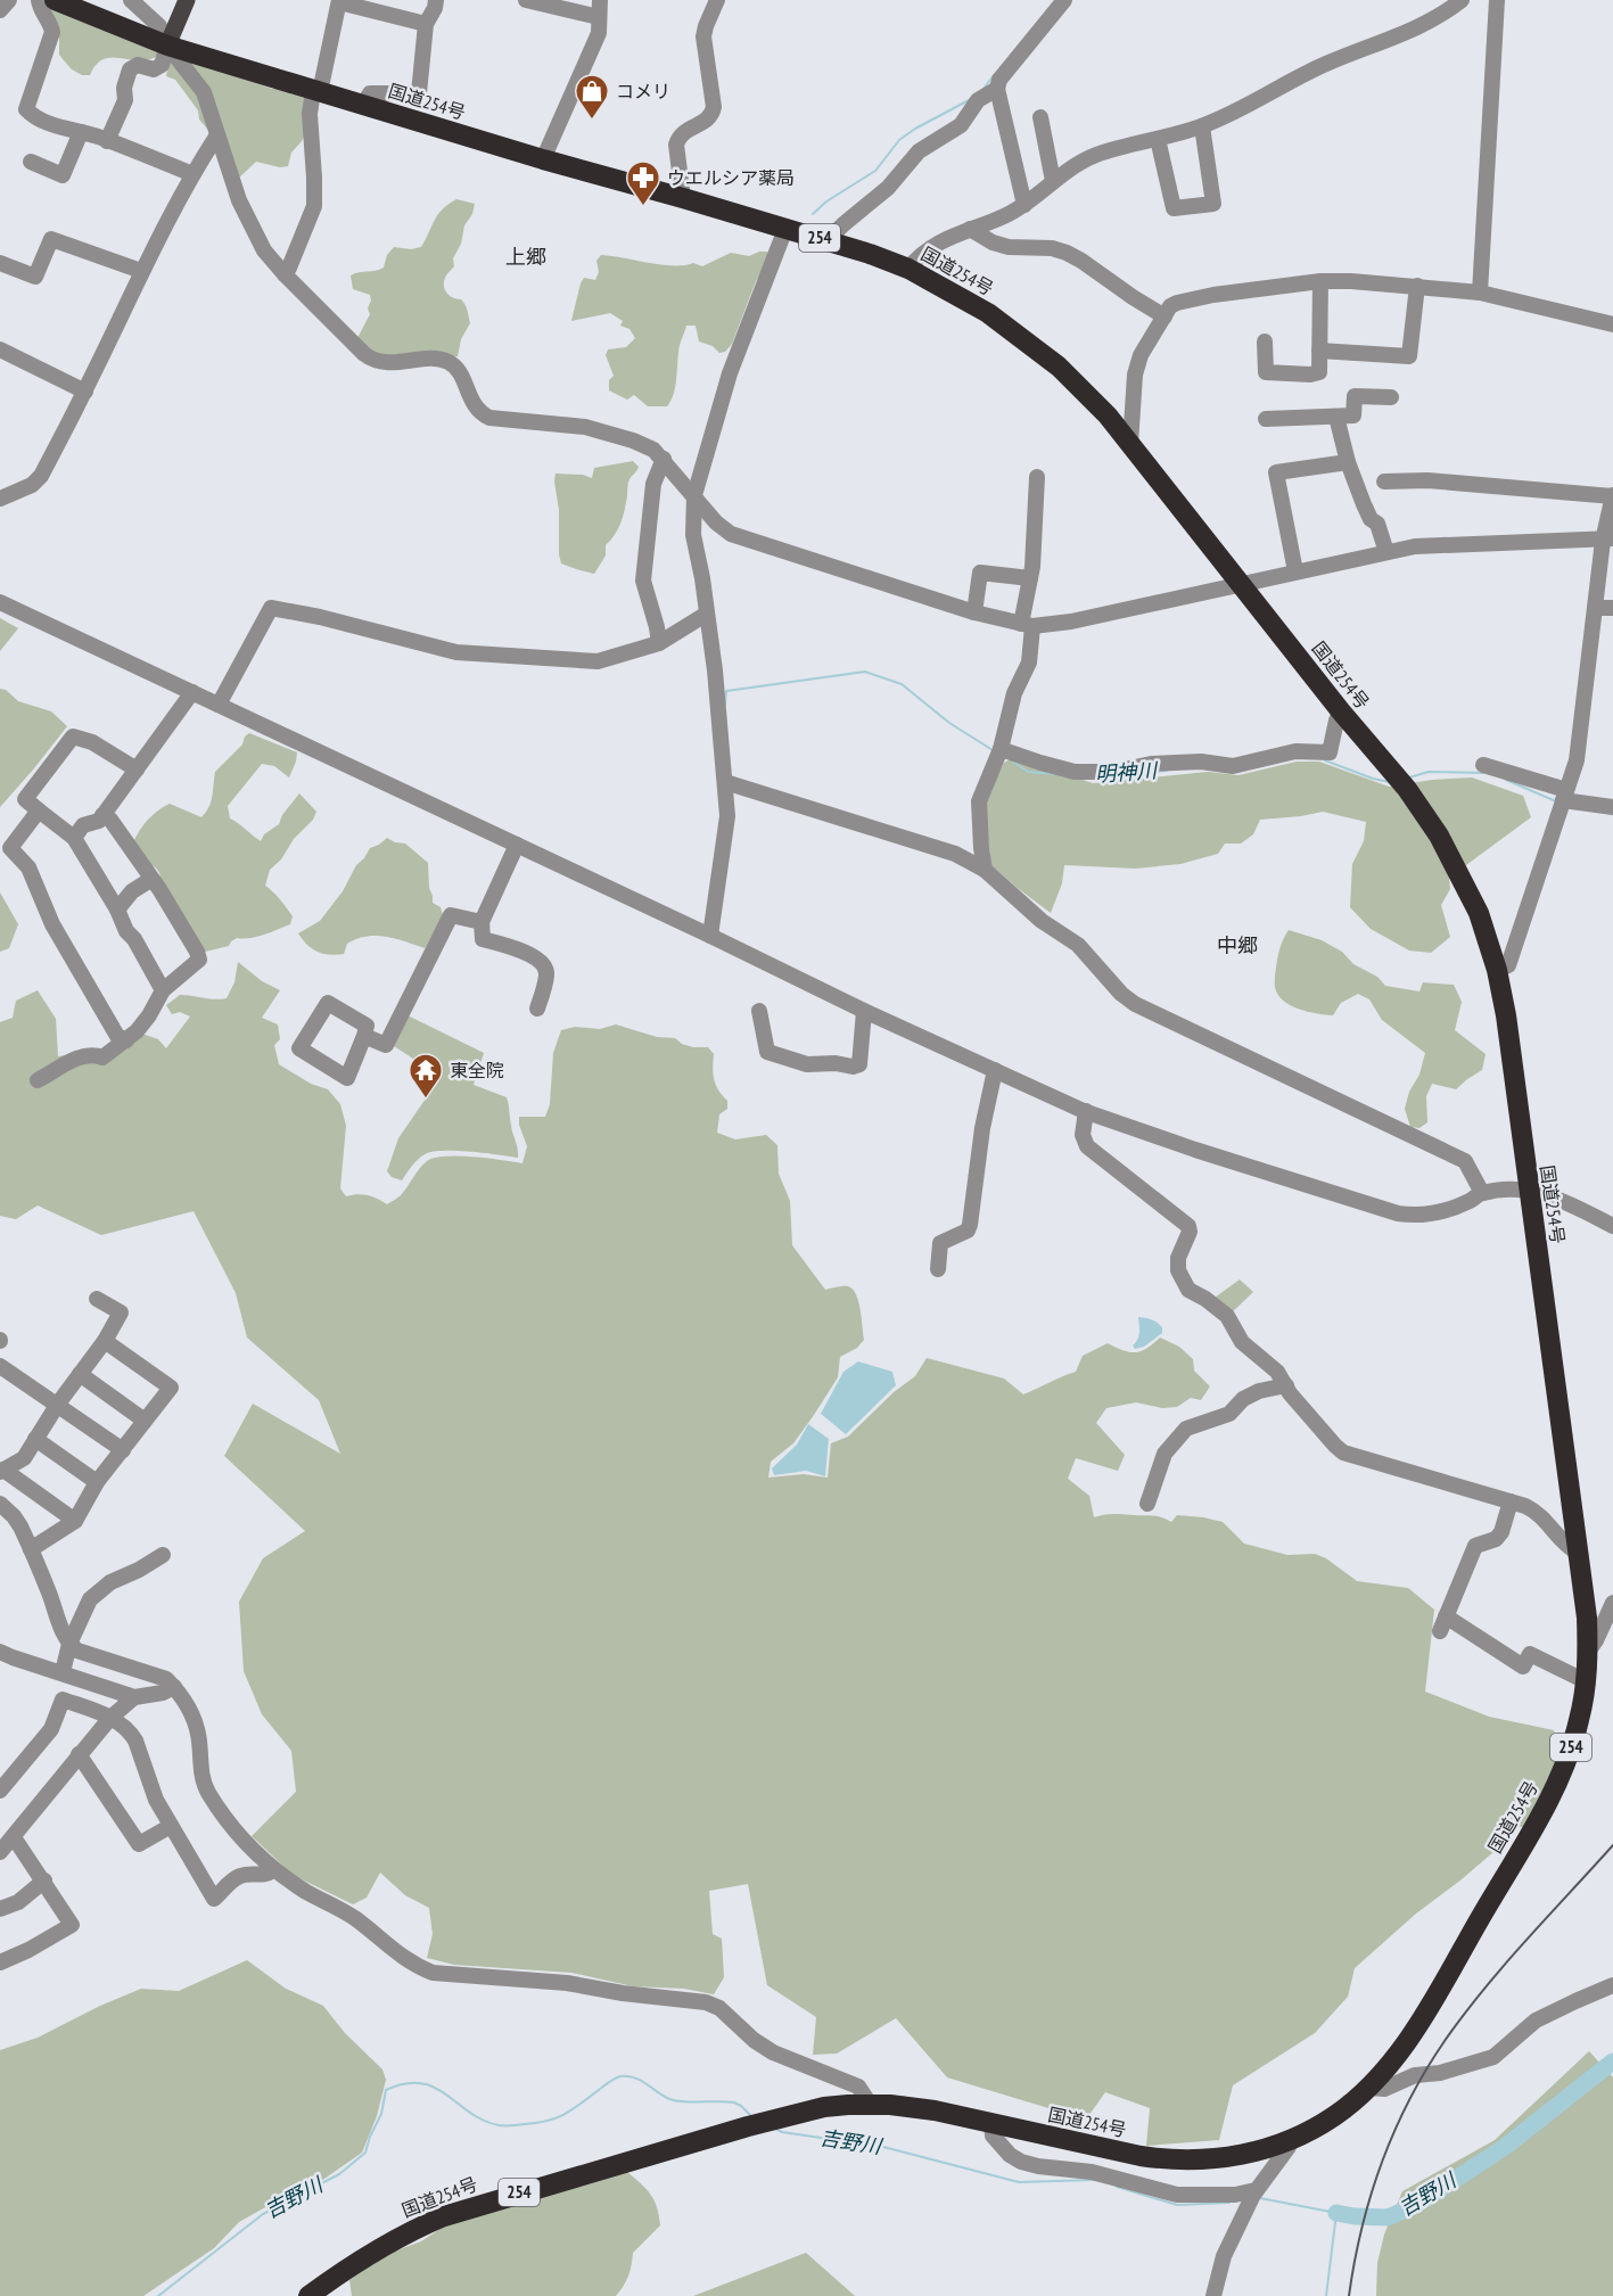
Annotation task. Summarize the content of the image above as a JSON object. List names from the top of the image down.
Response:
{
  "streets": {
    "highway": ["国道254号", "254"]
  },
  "districts": ["上郷", "中郷"],
  "water": ["明神川", "吉野川"],
  "places": {
    "shop": ["コメリ"],
    "pharmacy": ["ウエルシア薬局"],
    "temple": ["東全院"]
  }
}
